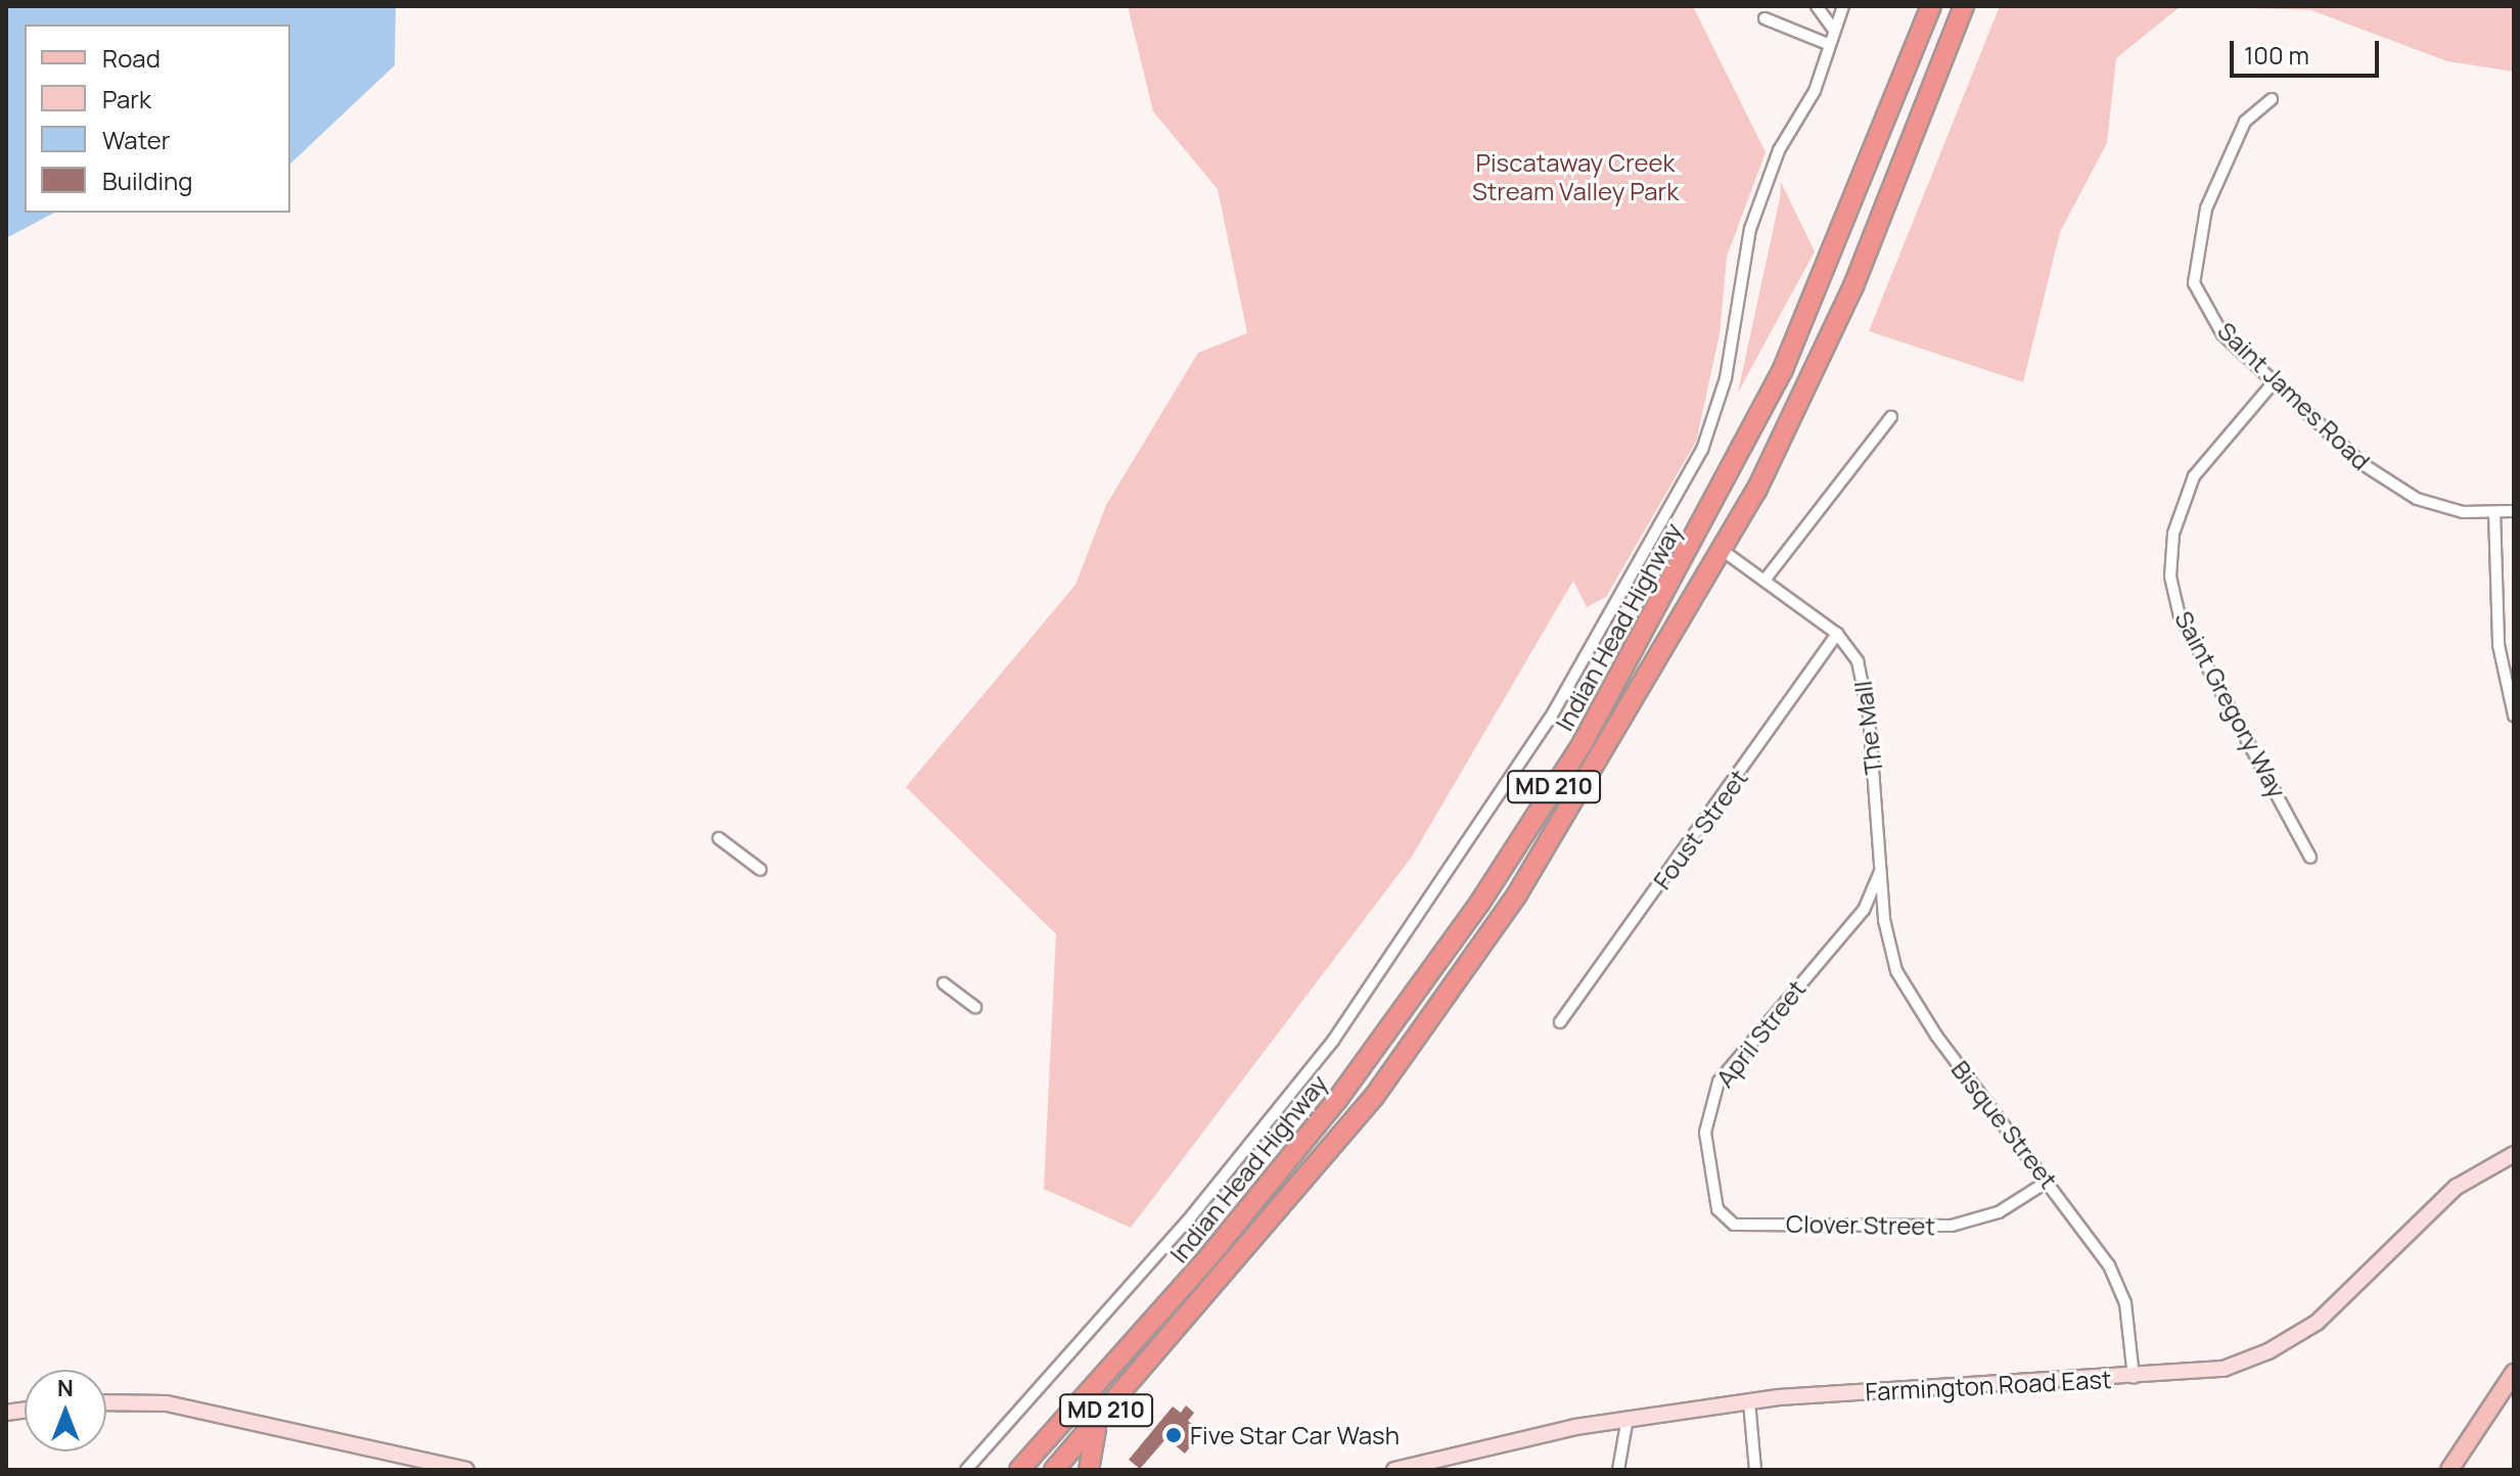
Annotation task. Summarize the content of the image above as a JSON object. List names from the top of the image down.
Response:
{
  "streets": {
    "highway": ["Indian Head Highway", "MD 210"],
    "main road": ["Farmington Road East"],
    "street": [
      "Saint James Road",
      "Saint Gregory Way",
      "The Mall",
      "Foust Street",
      "April Street",
      "Bisque Street",
      "Clover Street"
    ]
  },
  "crossings": [
    ["Saint James Road", "Saint Gregory Way"],
    ["Indian Head Highway", "The Mall"],
    ["The Mall", "Foust Street"],
    ["The Mall", "April Street"],
    ["The Mall", "Bisque Street"],
    ["April Street", "Bisque Street"],
    ["April Street", "Clover Street"],
    ["Bisque Street", "Clover Street"],
    ["Bisque Street", "Farmington Road East"]
  ],
  "parks": ["Piscataway Creek Stream Valley Park"],
  "places": ["Five Star Car Wash"],
  "legend": [
    "Road",
    "Park",
    "Water",
    "Building"
  ],
  "scale_bar": "100 m",
  "north": "top"
}
